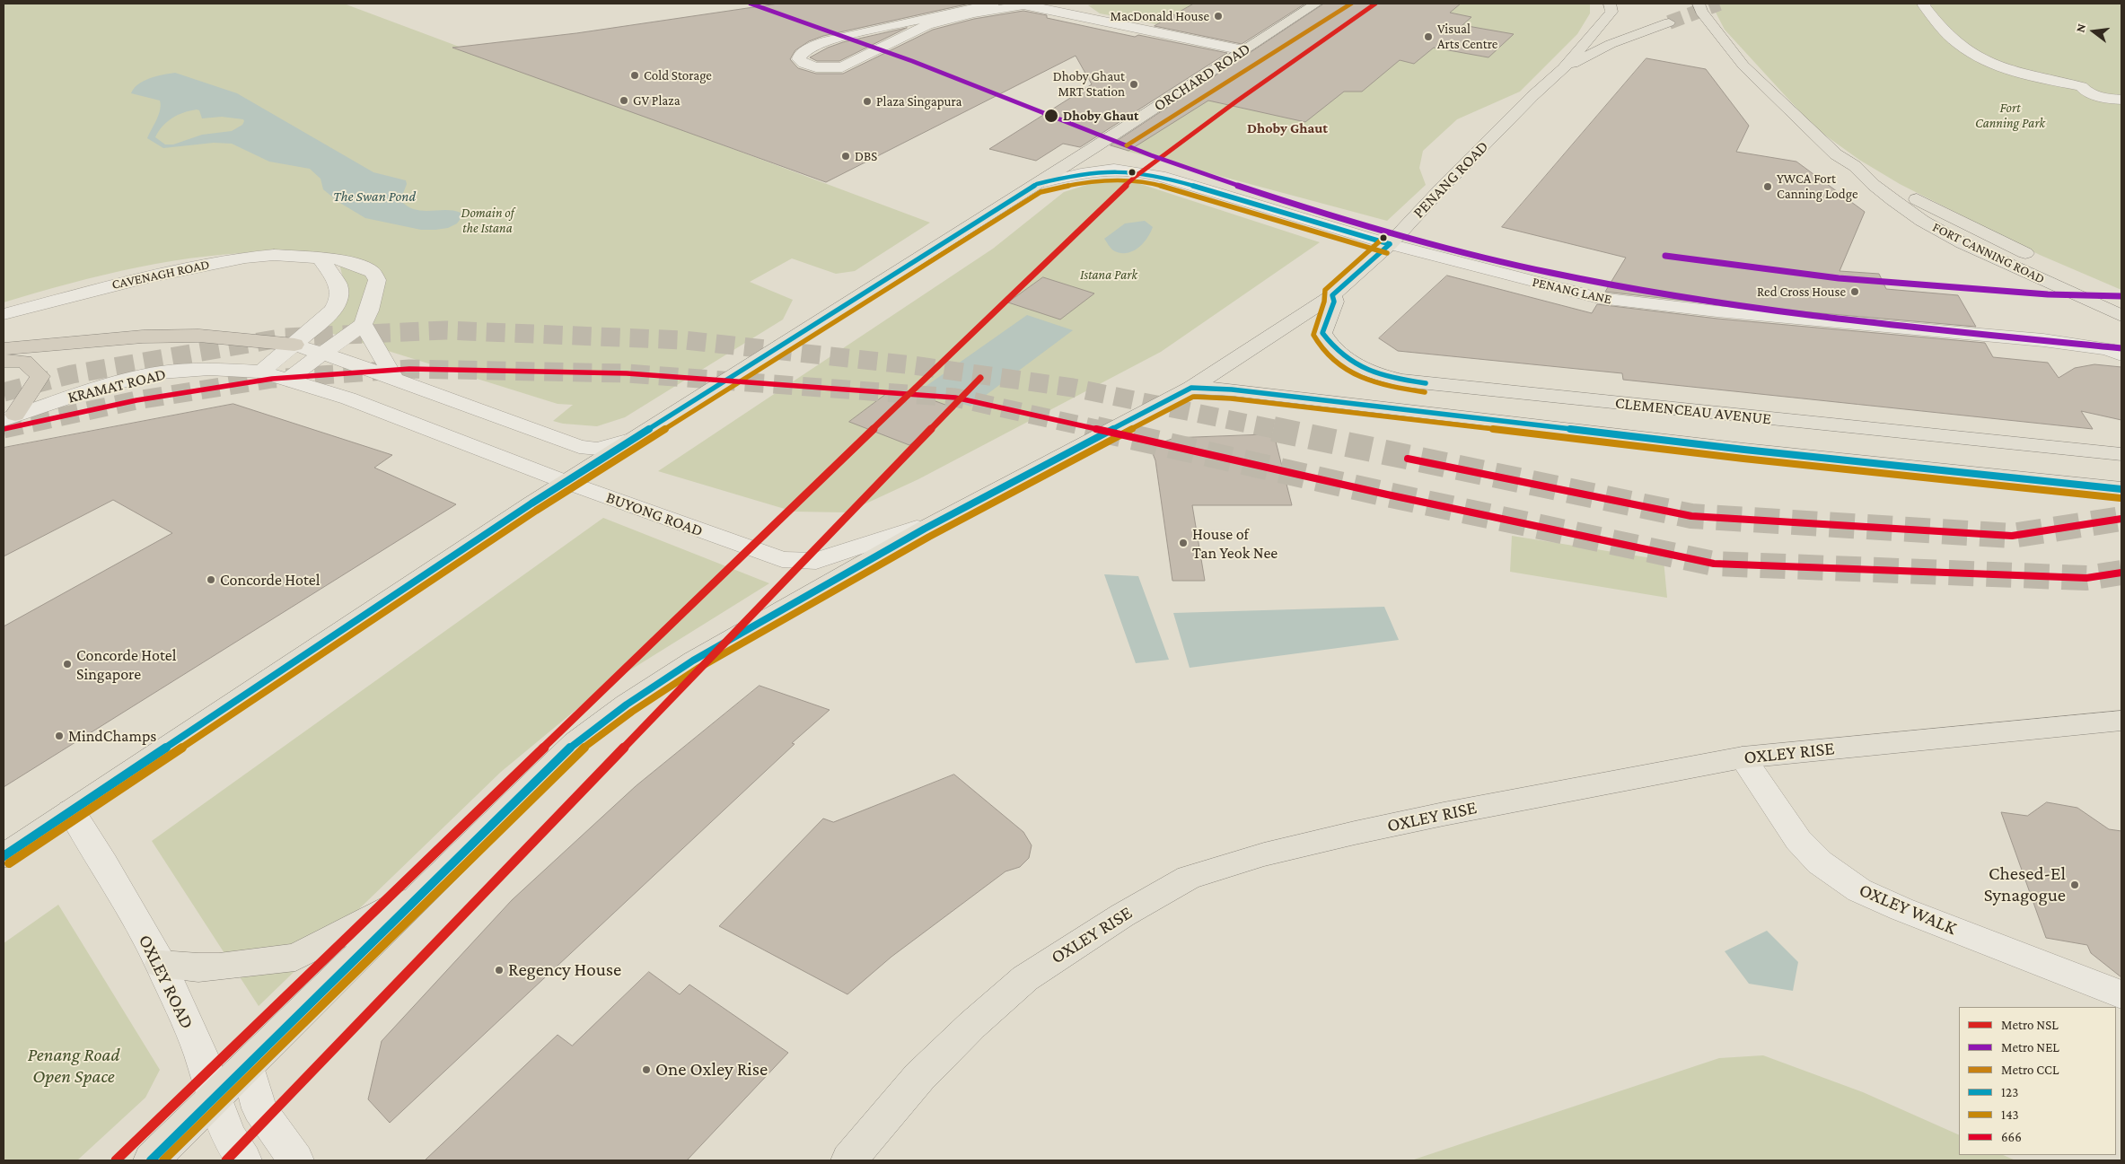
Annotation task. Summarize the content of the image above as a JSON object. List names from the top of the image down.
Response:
{
  "streets": {
    "main road": [
      "ORCHARD ROAD",
      "PENANG ROAD",
      "FORT CANNING ROAD",
      "CLEMENCEAU AVENUE",
      "OXLEY RISE"
    ],
    "street": [
      "CAVENAGH ROAD",
      "PENANG LANE",
      "KRAMAT ROAD",
      "BUYONG ROAD",
      "OXLEY WALK",
      "OXLEY ROAD"
    ]
  },
  "crossings": [
    ["ORCHARD ROAD", "PENANG LANE"],
    ["ORCHARD ROAD", "BUYONG ROAD"],
    ["ORCHARD ROAD", "OXLEY ROAD"],
    ["PENANG ROAD", "PENANG LANE"],
    ["PENANG ROAD", "CLEMENCEAU AVENUE"],
    ["PENANG ROAD", "BUYONG ROAD"],
    ["PENANG ROAD", "OXLEY ROAD"],
    ["KRAMAT ROAD", "BUYONG ROAD"],
    ["OXLEY RISE", "OXLEY WALK"]
  ],
  "districts": ["Dhoby Ghaut"],
  "water": ["The Swan Pond"],
  "parks": [
    "Fort Canning Park",
    "Domain of the Istana",
    "Istana Park",
    "Penang Road Open Space"
  ],
  "places": [
    "MacDonald House",
    "Visual Arts Centre",
    "Cold Storage",
    "Dhoby Ghaut MRT Station",
    "GV Plaza",
    "Plaza Singapura",
    "Dhoby Ghaut",
    "DBS",
    "YWCA Fort Canning Lodge",
    "Red Cross House",
    "House of Tan Yeok Nee",
    "Concorde Hotel",
    "Concorde Hotel Singapore",
    "MindChamps",
    "Chesed-El Synagogue",
    "Regency House",
    "One Oxley Rise"
  ],
  "lines": [
    "metro line NSL",
    "metro line NEL",
    "metro line CCL",
    "transit line 123",
    "transit line 143",
    "transit line 666"
  ],
  "legend": [
    "Metro NSL",
    "Metro NEL",
    "Metro CCL",
    "123",
    "143",
    "666"
  ],
  "north": "left"
}
